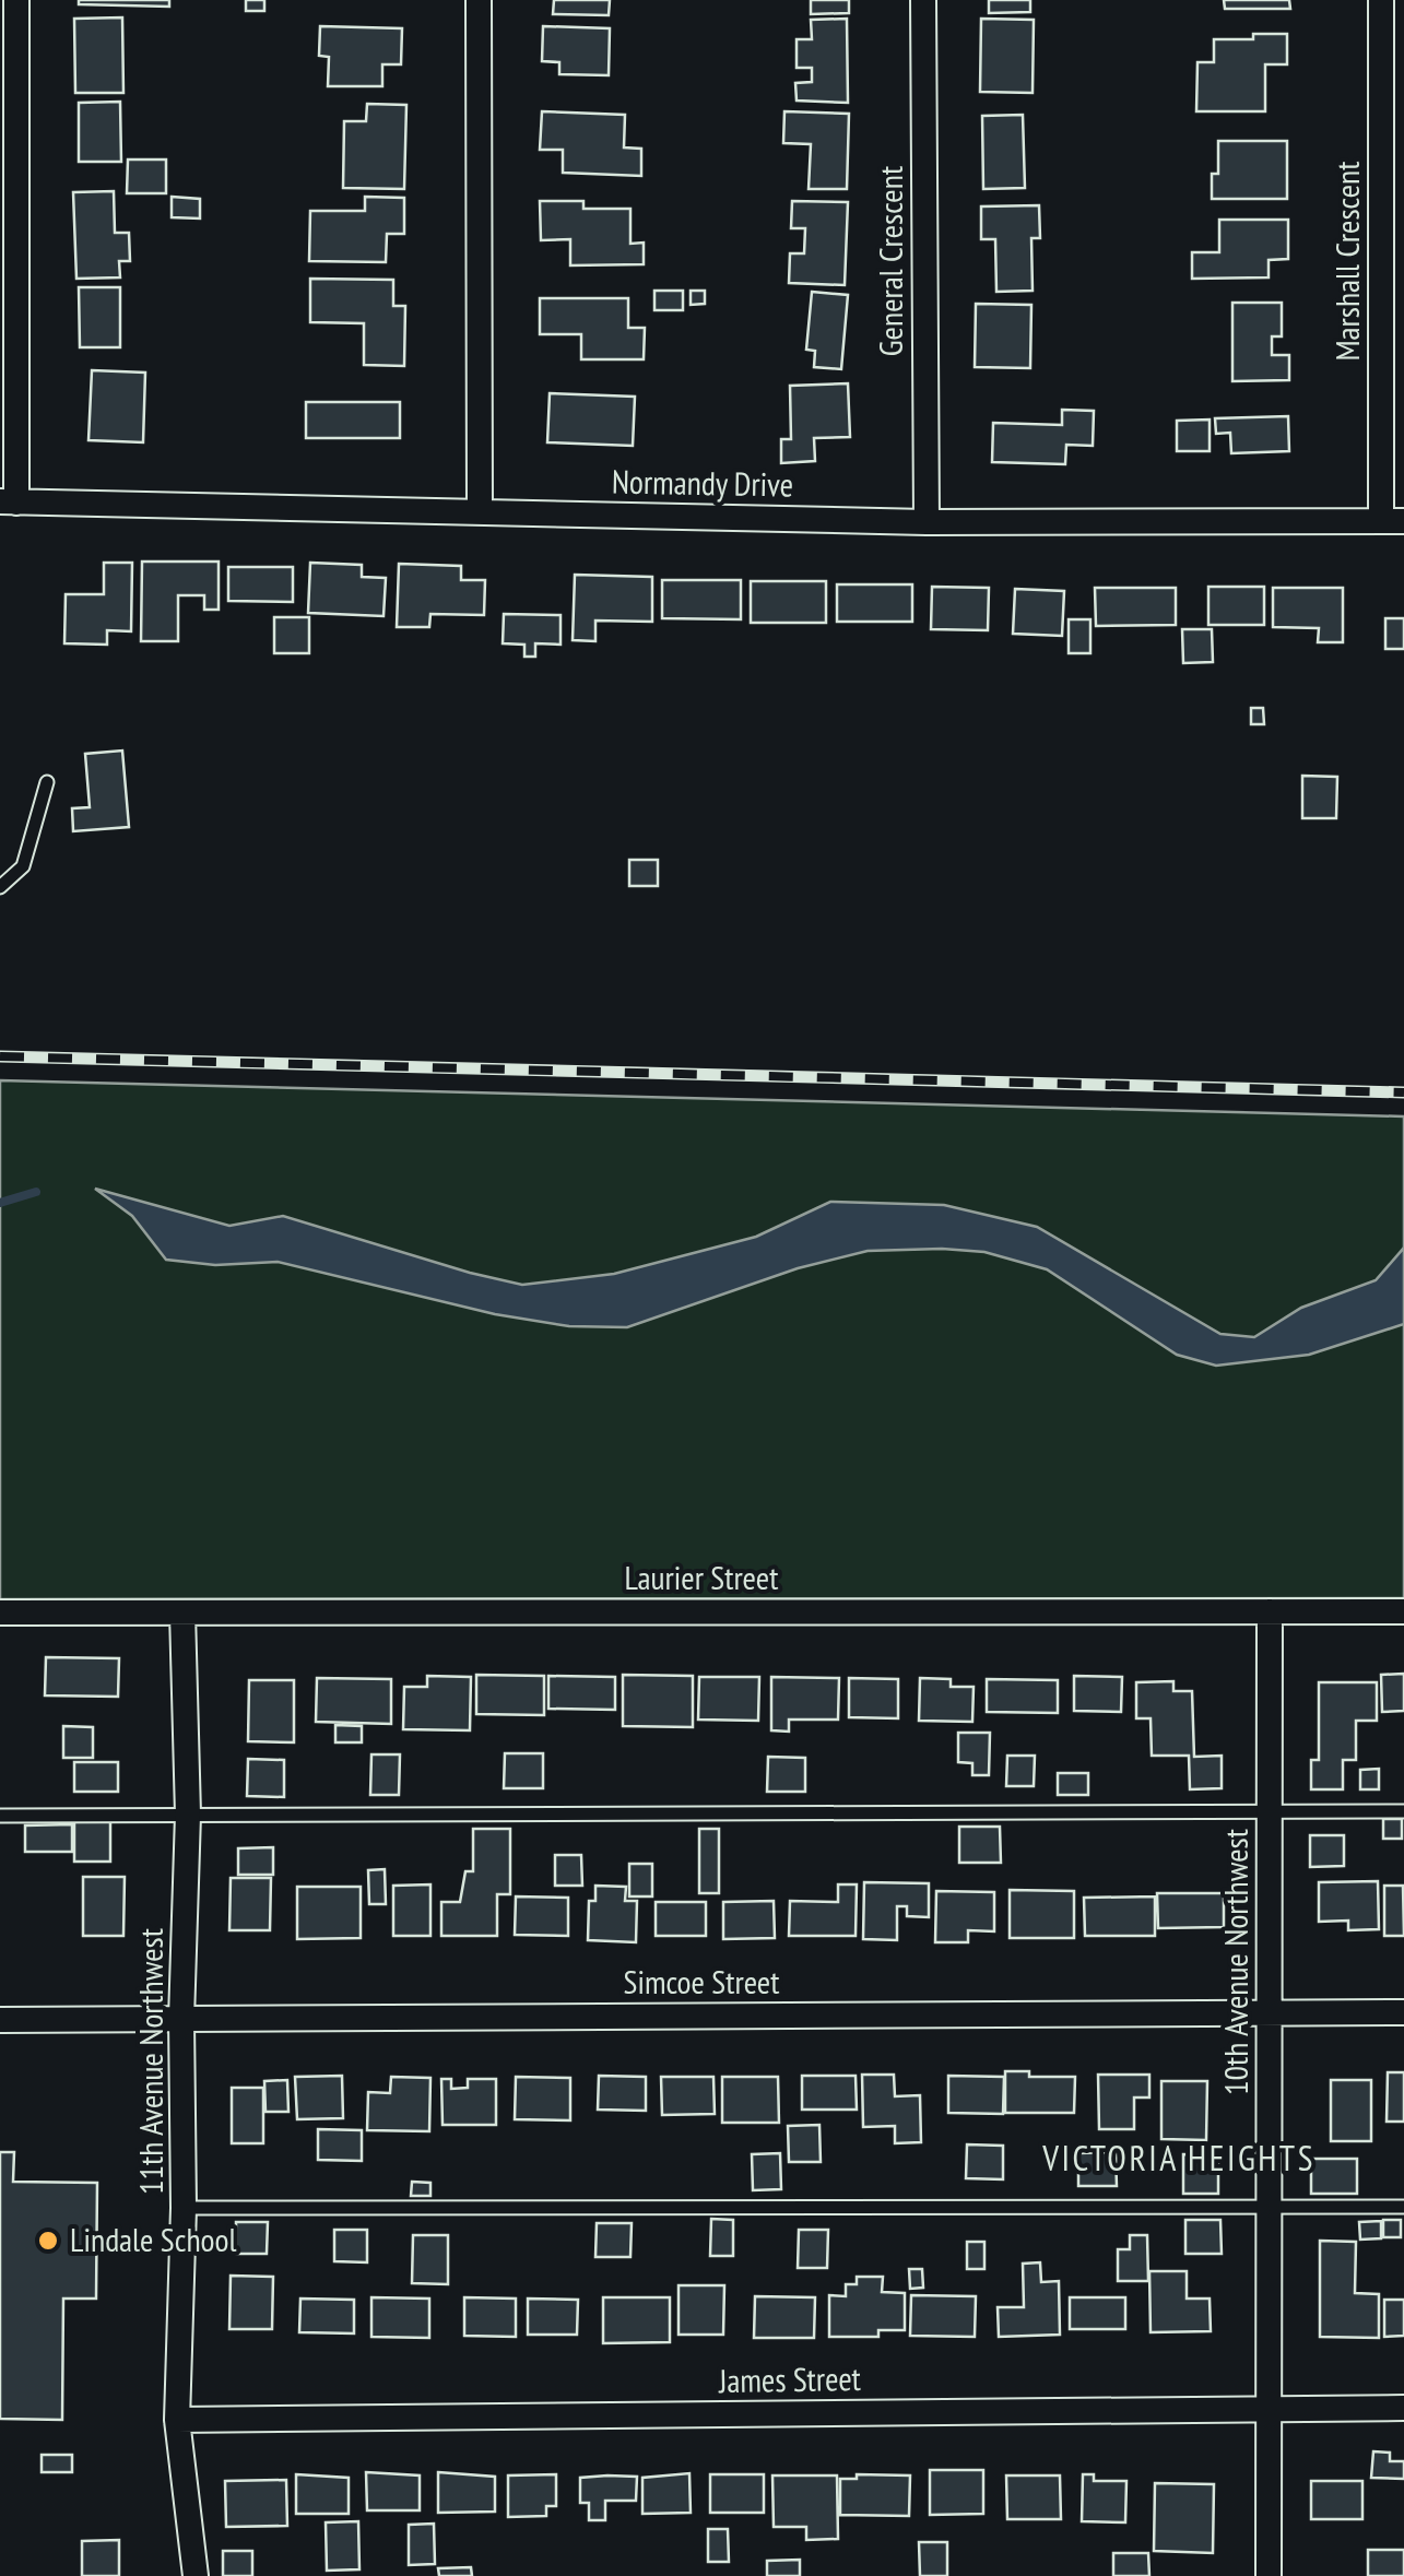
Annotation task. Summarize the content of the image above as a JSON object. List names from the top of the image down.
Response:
{
  "streets": {
    "street": [
      "General Crescent",
      "Marshall Crescent",
      "Normandy Drive",
      "Laurier Street",
      "10th Avenue Northwest",
      "Simcoe Street",
      "11th Avenue Northwest",
      "James Street"
    ]
  },
  "crossings": [
    ["General Crescent", "Normandy Drive"],
    ["Marshall Crescent", "Normandy Drive"],
    ["Laurier Street", "10th Avenue Northwest"],
    ["Laurier Street", "11th Avenue Northwest"],
    ["10th Avenue Northwest", "Simcoe Street"],
    ["10th Avenue Northwest", "James Street"],
    ["Simcoe Street", "11th Avenue Northwest"],
    ["11th Avenue Northwest", "James Street"]
  ],
  "districts": ["VICTORIA HEIGHTS"],
  "places": ["Lindale School"]
}
